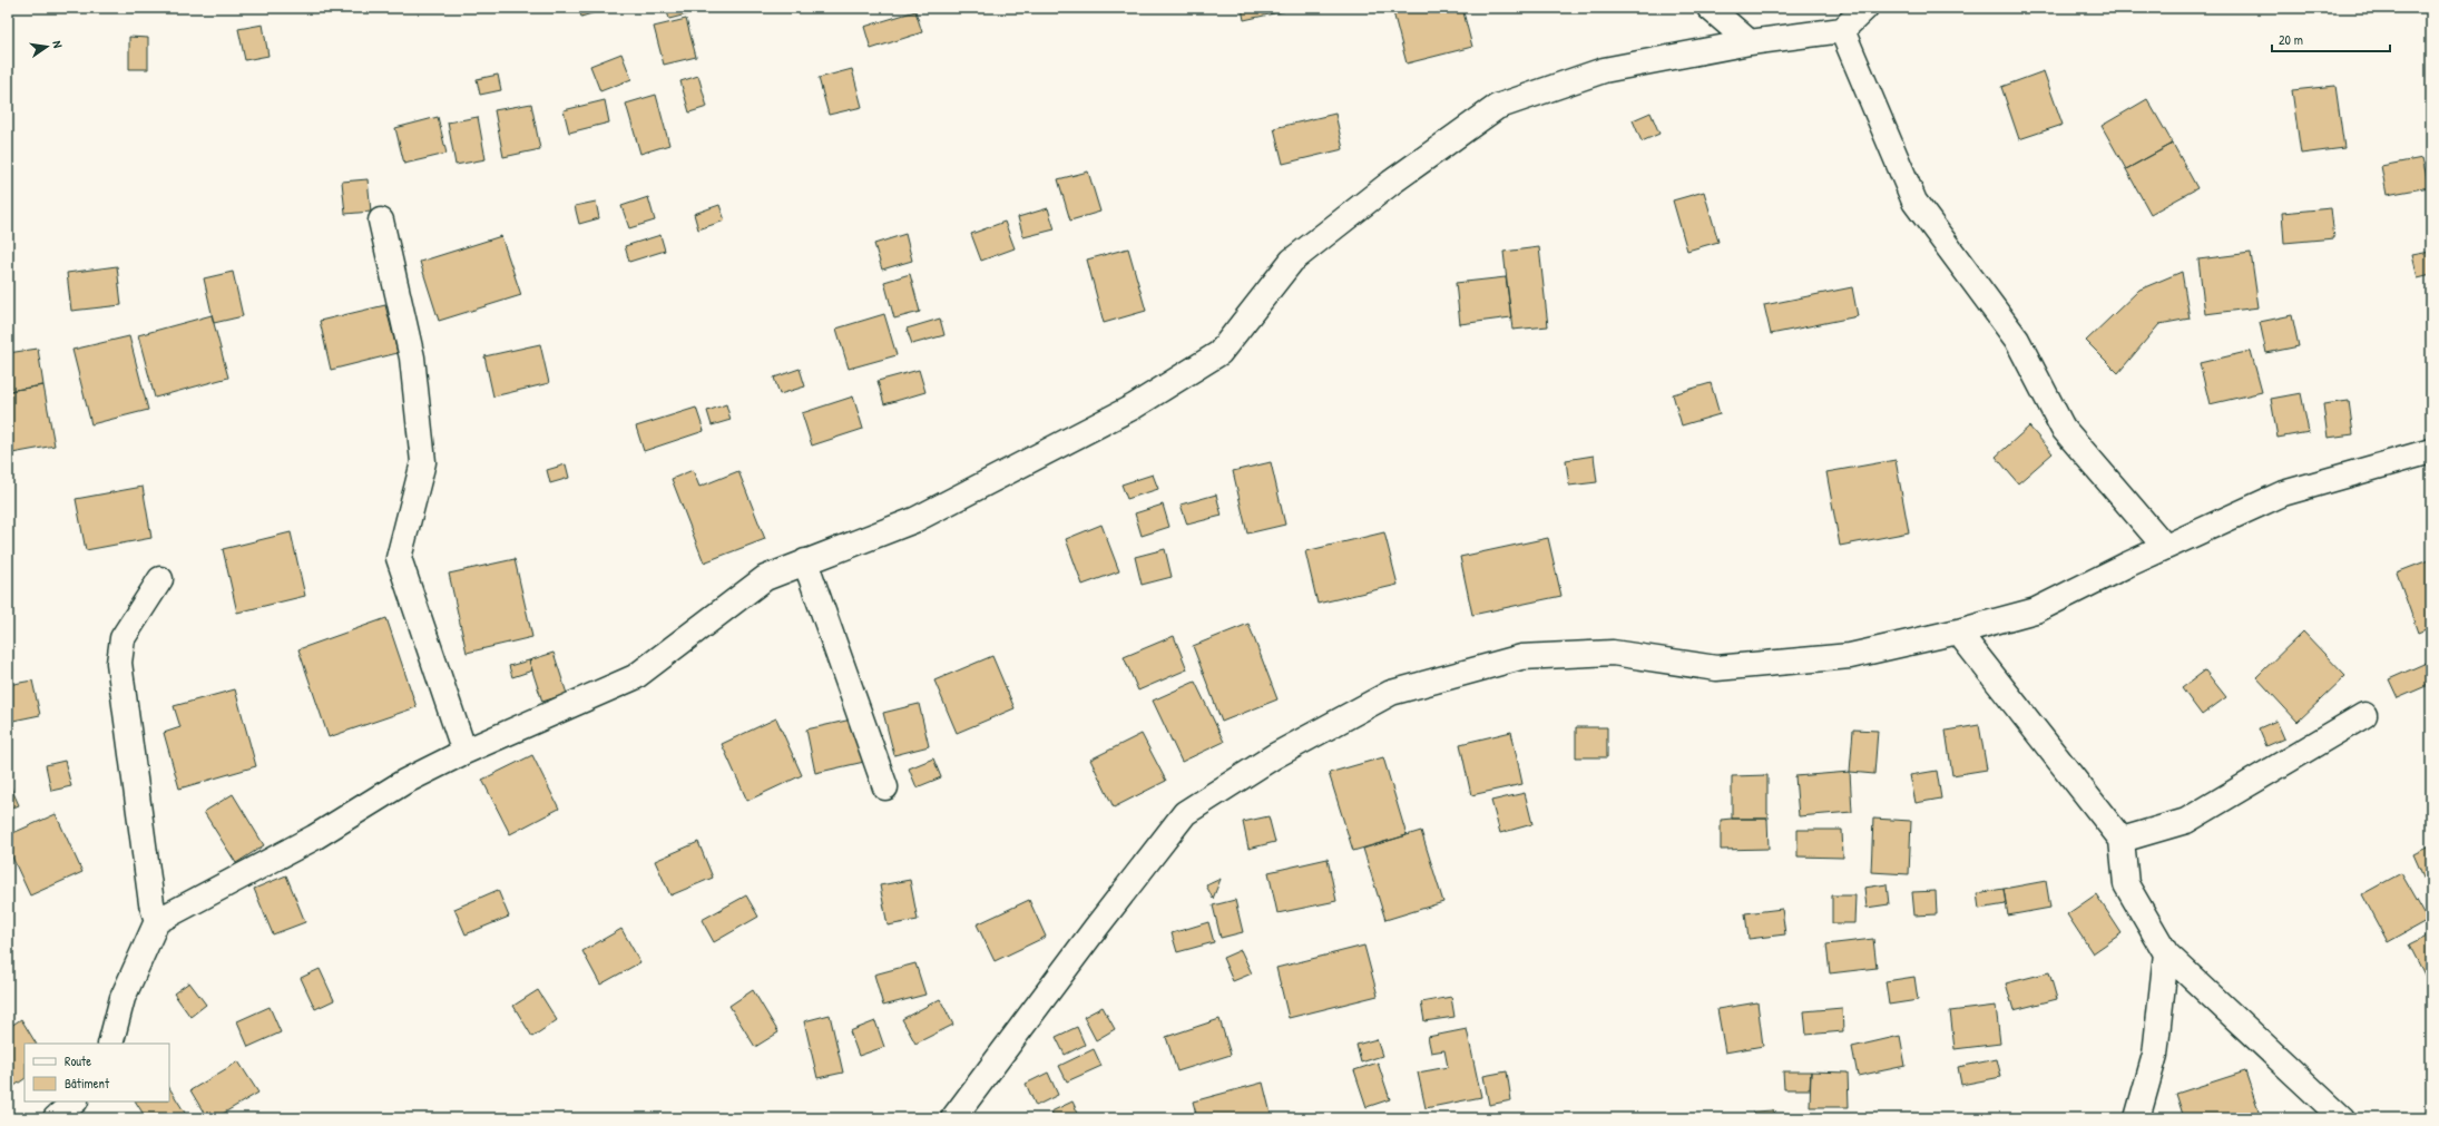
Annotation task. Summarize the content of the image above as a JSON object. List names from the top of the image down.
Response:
{
  "legend": ["Route", "Bâtiment"],
  "scale_bar": "20 m",
  "north": "right"
}
